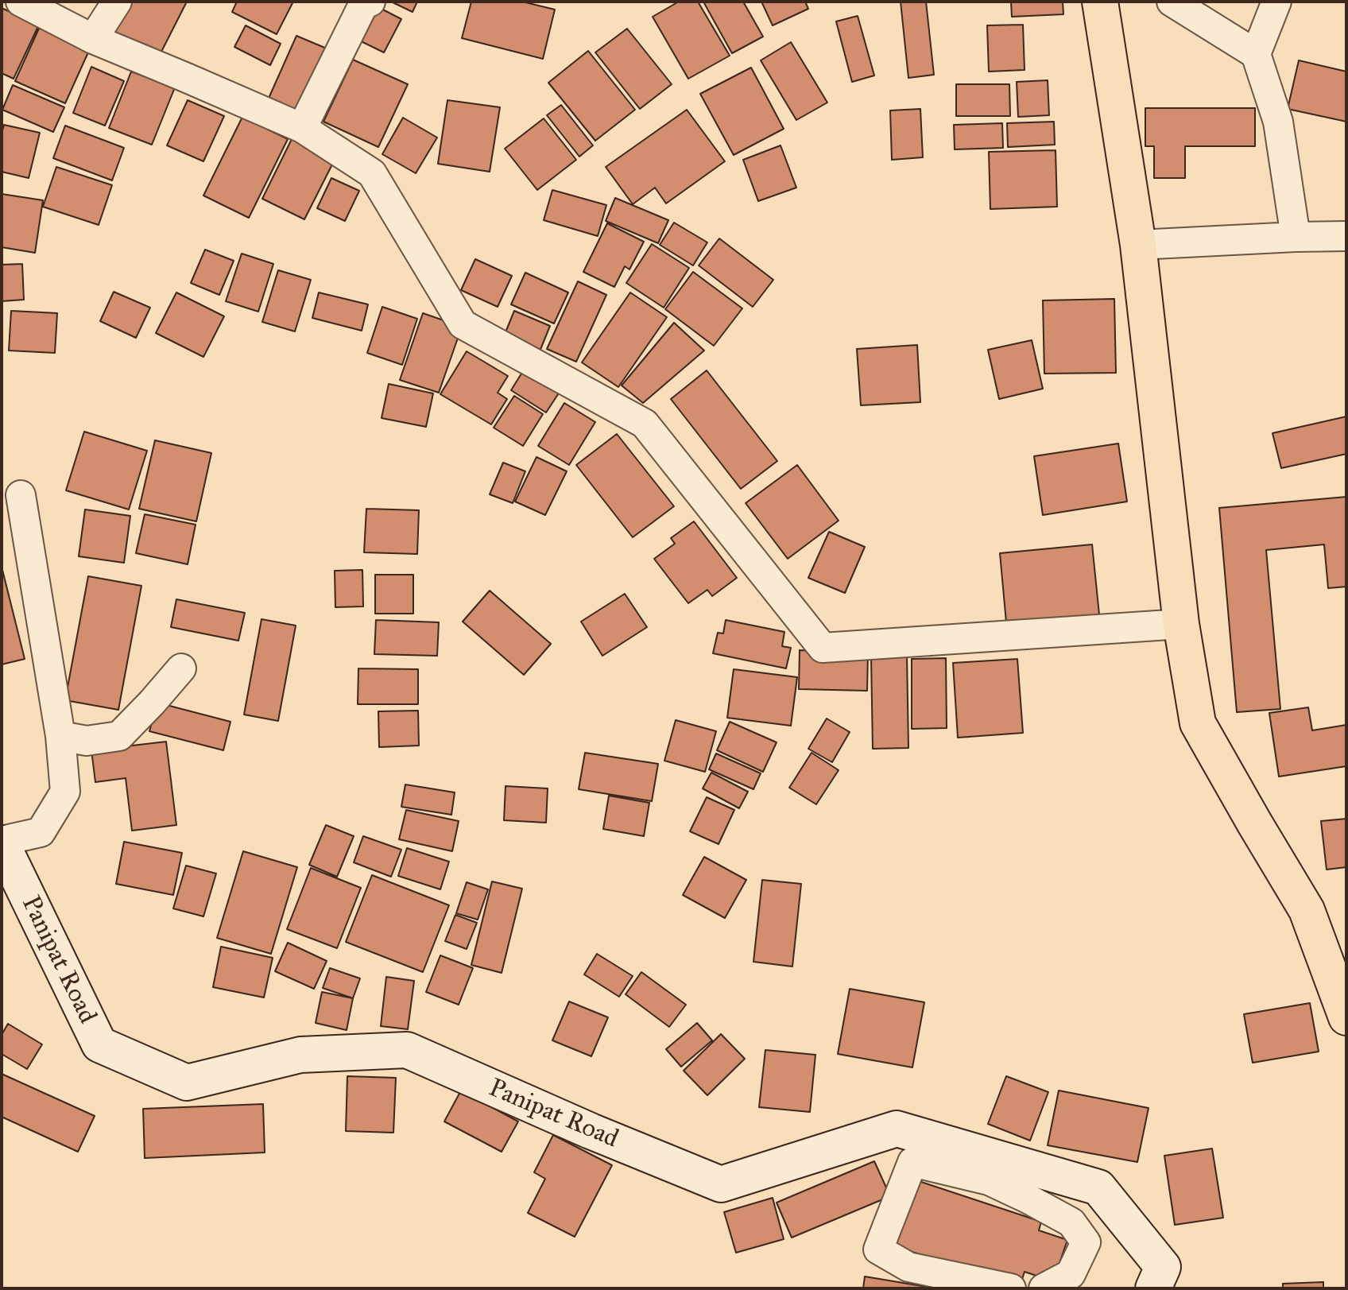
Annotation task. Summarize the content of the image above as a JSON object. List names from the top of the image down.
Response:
{
  "streets": {
    "street": ["Panipat Road"]
  }
}
